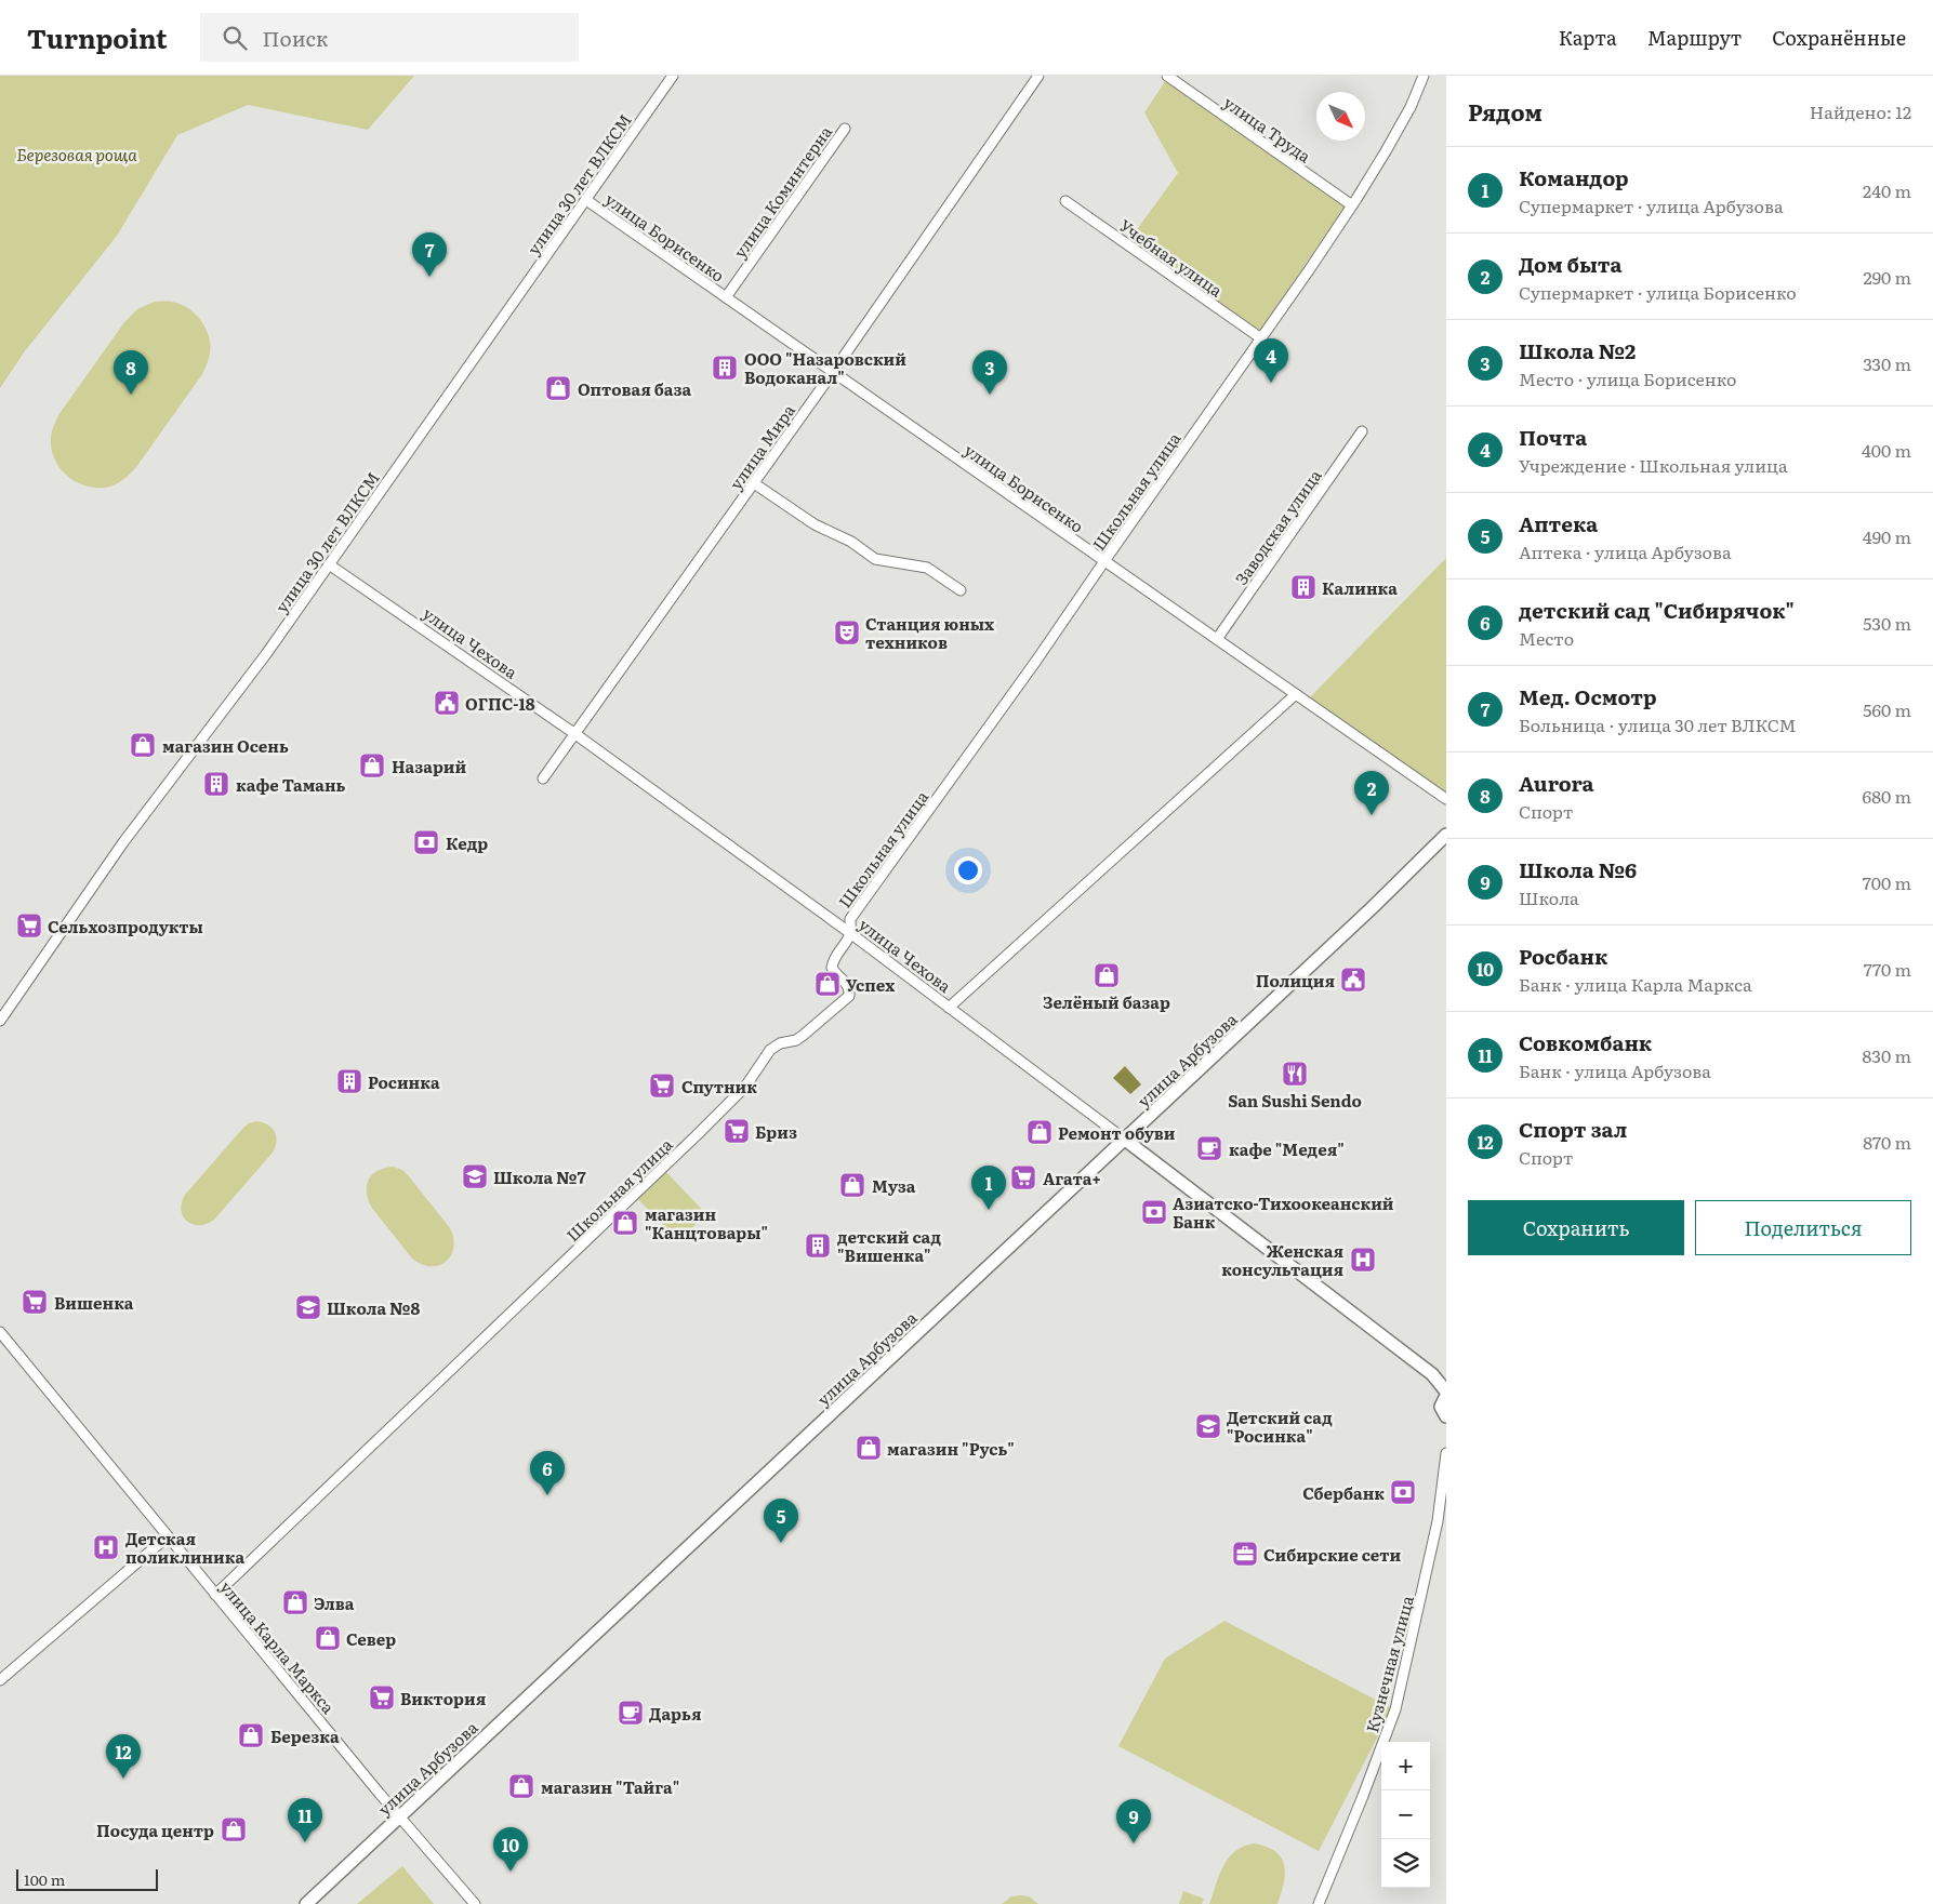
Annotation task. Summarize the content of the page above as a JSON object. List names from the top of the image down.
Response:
{
  "streets": {
    "street": [
      "улица Труда",
      "улица 30 лет ВЛКСМ",
      "улица Коминтерна",
      "улица Борисенко",
      "Учебная улица",
      "улица Мира",
      "Школьная улица",
      "Заводская улица",
      "улица Чехова",
      "улица Арбузова",
      "улица Карла Маркса",
      "Кузнечная улица"
    ]
  },
  "crossings": [
    ["улица Труда", "Школьная улица"],
    ["улица 30 лет ВЛКСМ", "улица Борисенко"],
    ["улица 30 лет ВЛКСМ", "улица Чехова"],
    ["улица Коминтерна", "улица Борисенко"],
    ["улица Борисенко", "улица Мира"],
    ["улица Борисенко", "Школьная улица"],
    ["улица Борисенко", "Заводская улица"],
    ["Учебная улица", "Школьная улица"],
    ["улица Мира", "улица Чехова"],
    ["Школьная улица", "улица Чехова"],
    ["Школьная улица", "улица Карла Маркса"],
    ["улица Чехова", "улица Арбузова"],
    ["улица Арбузова", "улица Карла Маркса"]
  ],
  "parks": ["Березовая роща"],
  "places": {
    "building": [
      "ООО \"Назаровский Водоканал\"",
      "Калинка",
      "кафе Тамань",
      "Росинка",
      "детский сад \"Вишенка\""
    ],
    "shop": [
      "Оптовая база",
      "магазин Осень",
      "Назарий",
      "Зелёный базар",
      "Успех",
      "Ремонт обуви",
      "Муза",
      "магазин \"Канцтовары\"",
      "магазин \"Русь\"",
      "Элва",
      "Север",
      "Березка",
      "магазин \"Тайга\"",
      "Посуда центр"
    ],
    "theatre": ["Станция юных техников"],
    "public building": ["ОГПС-18", "Полиция"],
    "bank": ["Кедр", "Азиатско-Тихоокеанский Банк", "Сбербанк"],
    "supermarket": [
      "Сельхозпродукты",
      "Спутник",
      "Бриз",
      "Агата+",
      "Вишенка",
      "Виктория"
    ],
    "restaurant": ["San Sushi Sendo"],
    "cafe": ["кафе \"Медея\"", "Дарья"],
    "school or university": ["Школа №7", "Школа №8", "Детский сад \"Росинка\""],
    "hospital": ["Женская консультация", "Детская поликлиника"],
    "office": ["Сибирские сети"]
  },
  "scale_bar": "100 m",
  "north": "bottom right",
  "page": {
    "header": "Turnpoint",
    "search": "Поиск",
    "nav": ["Карта", "Маршрут", "Сохранённые"],
    "heading": ["Рядом", "Найдено: 12"],
    "list": [
      {
        "mark": "1",
        "name": "Командор",
        "note": "Супермаркет · улица Арбузова",
        "value": "240 m"
      },
      {
        "mark": "2",
        "name": "Дом быта",
        "note": "Супермаркет · улица Борисенко",
        "value": "290 m"
      },
      {
        "mark": "3",
        "name": "Школа №2",
        "note": "Место · улица Борисенко",
        "value": "330 m"
      },
      {
        "mark": "4",
        "name": "Почта",
        "note": "Учреждение · Школьная улица",
        "value": "400 m"
      },
      {
        "mark": "5",
        "name": "Аптека",
        "note": "Аптека · улица Арбузова",
        "value": "490 m"
      },
      {
        "mark": "6",
        "name": "детский сад \"Сибирячок\"",
        "note": "Место",
        "value": "530 m"
      },
      {
        "mark": "7",
        "name": "Мед. Осмотр",
        "note": "Больница · улица 30 лет ВЛКСМ",
        "value": "560 m"
      },
      {
        "mark": "8",
        "name": "Aurora",
        "note": "Спорт",
        "value": "680 m"
      },
      {
        "mark": "9",
        "name": "Школа №6",
        "note": "Школа",
        "value": "700 m"
      },
      {
        "mark": "10",
        "name": "Росбанк",
        "note": "Банк · улица Карла Маркса",
        "value": "770 m"
      },
      {
        "mark": "11",
        "name": "Совкомбанк",
        "note": "Банк · улица Арбузова",
        "value": "830 m"
      },
      {
        "mark": "12",
        "name": "Спорт зал",
        "note": "Спорт",
        "value": "870 m"
      }
    ],
    "pins": [
      "7",
      "4",
      "3",
      "8",
      "2",
      "1",
      "6",
      "5",
      "12",
      "11",
      "9",
      "10"
    ],
    "buttons": ["Сохранить", "Поделиться"],
    "map_buttons": ["+", "−"],
    "scale": "100 m"
  }
}
